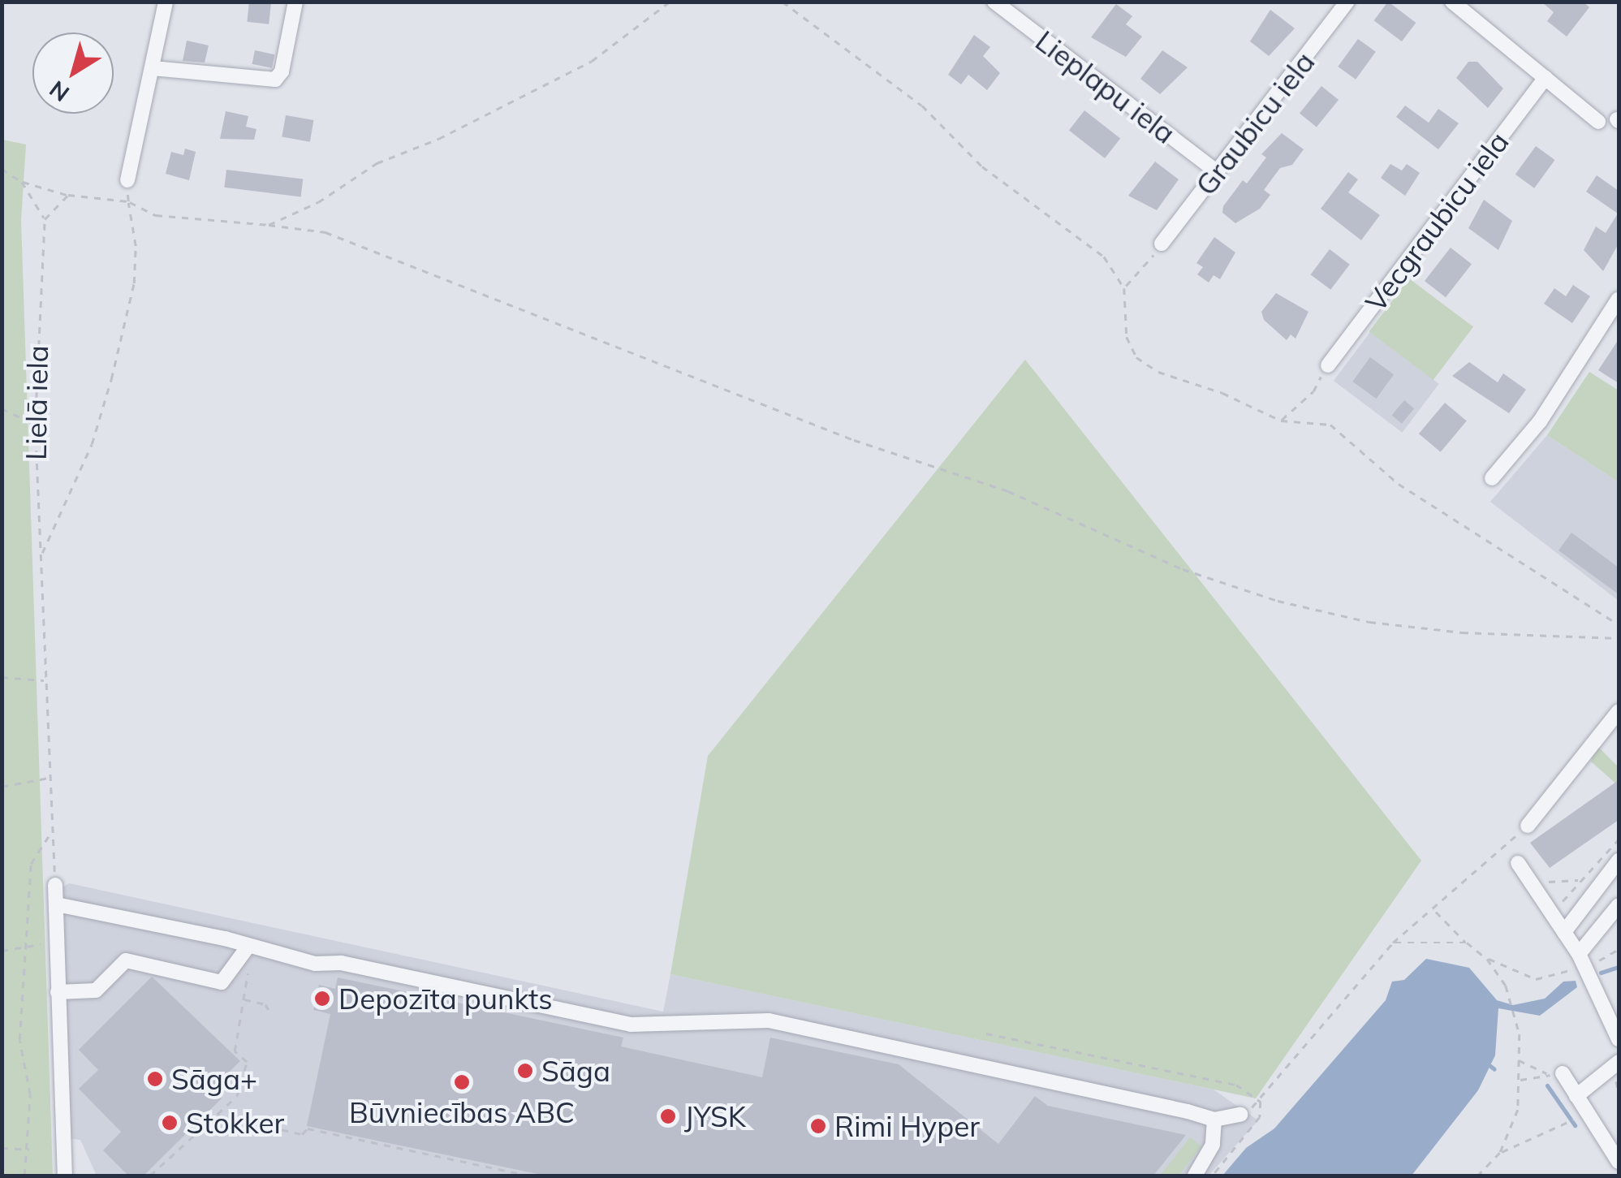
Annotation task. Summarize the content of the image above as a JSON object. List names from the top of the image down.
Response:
{
  "streets": {
    "street": ["Lieplapu iela", "Graubicu iela", "Vecgraubicu iela"],
    "path": ["Lielā iela"]
  },
  "crossings": [
    ["Lieplapu iela", "Graubicu iela"]
  ],
  "places": [
    "Depozīta punkts",
    "Sāga",
    "Sāga+",
    "Būvniecības ABC",
    "JYSK",
    "Stokker",
    "Rimi Hyper"
  ],
  "north": "bottom left"
}
